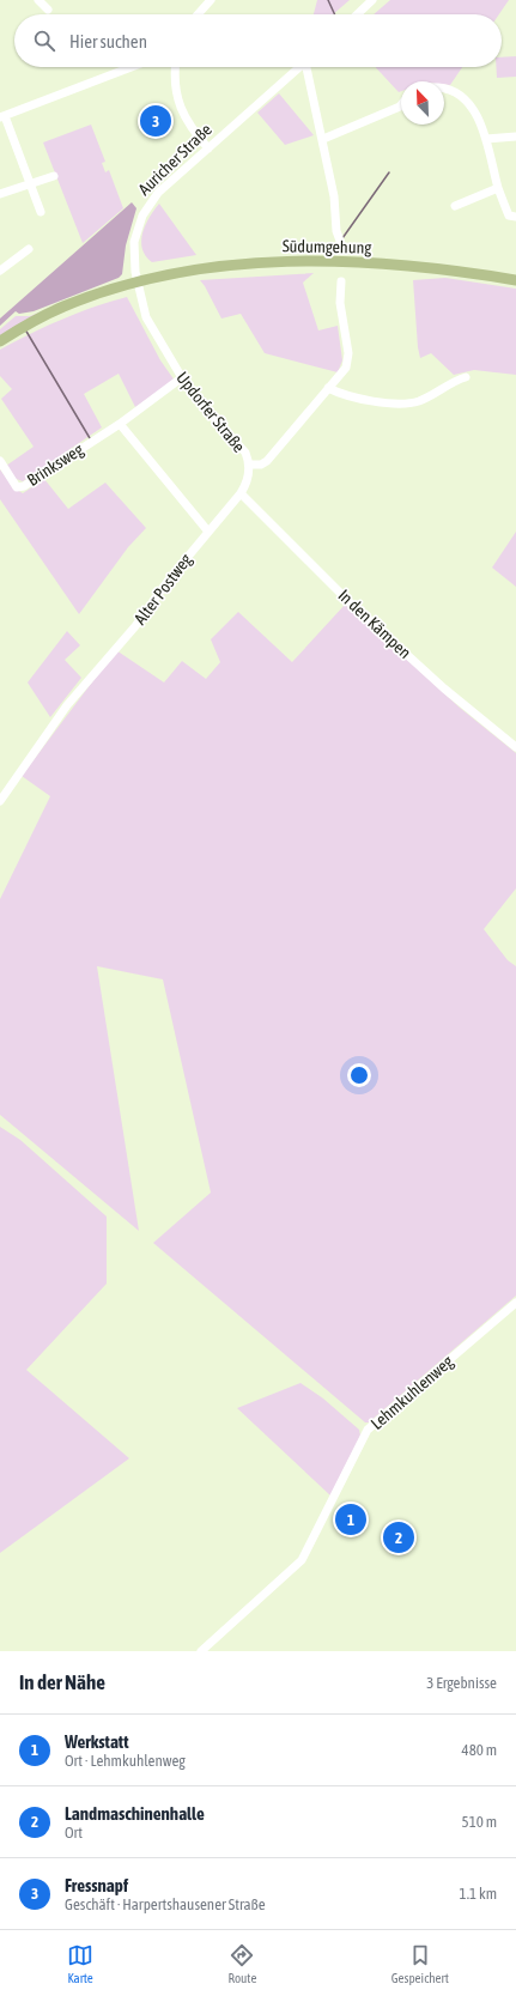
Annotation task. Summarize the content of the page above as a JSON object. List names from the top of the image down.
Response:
{
  "streets": {
    "main road": ["Südumgehung"],
    "street": [
      "Auricher Straße",
      "Updorfer Straße",
      "Brinksweg",
      "Alter Postweg",
      "In den Kämpen",
      "Lehmkuhlenweg"
    ]
  },
  "crossings": [
    ["Auricher Straße", "Südumgehung"],
    ["Auricher Straße", "Updorfer Straße"],
    ["Südumgehung", "Updorfer Straße"],
    ["Updorfer Straße", "Brinksweg"],
    ["Updorfer Straße", "Alter Postweg"],
    ["Alter Postweg", "In den Kämpen"]
  ],
  "north": "top left",
  "page": {
    "search": "Hier suchen",
    "pins": ["3", "1", "2"],
    "heading": ["In der Nähe", "3 Ergebnisse"],
    "list": [
      {
        "mark": "1",
        "name": "Werkstatt",
        "note": "Ort · Lehmkuhlenweg",
        "value": "480 m"
      },
      {
        "mark": "2",
        "name": "Landmaschinenhalle",
        "note": "Ort",
        "value": "510 m"
      },
      {
        "mark": "3",
        "name": "Fressnapf",
        "note": "Geschäft · Harpertshausener Straße",
        "value": "1.1 km"
      }
    ],
    "nav": ["Karte", "Route", "Gespeichert"]
  }
}
